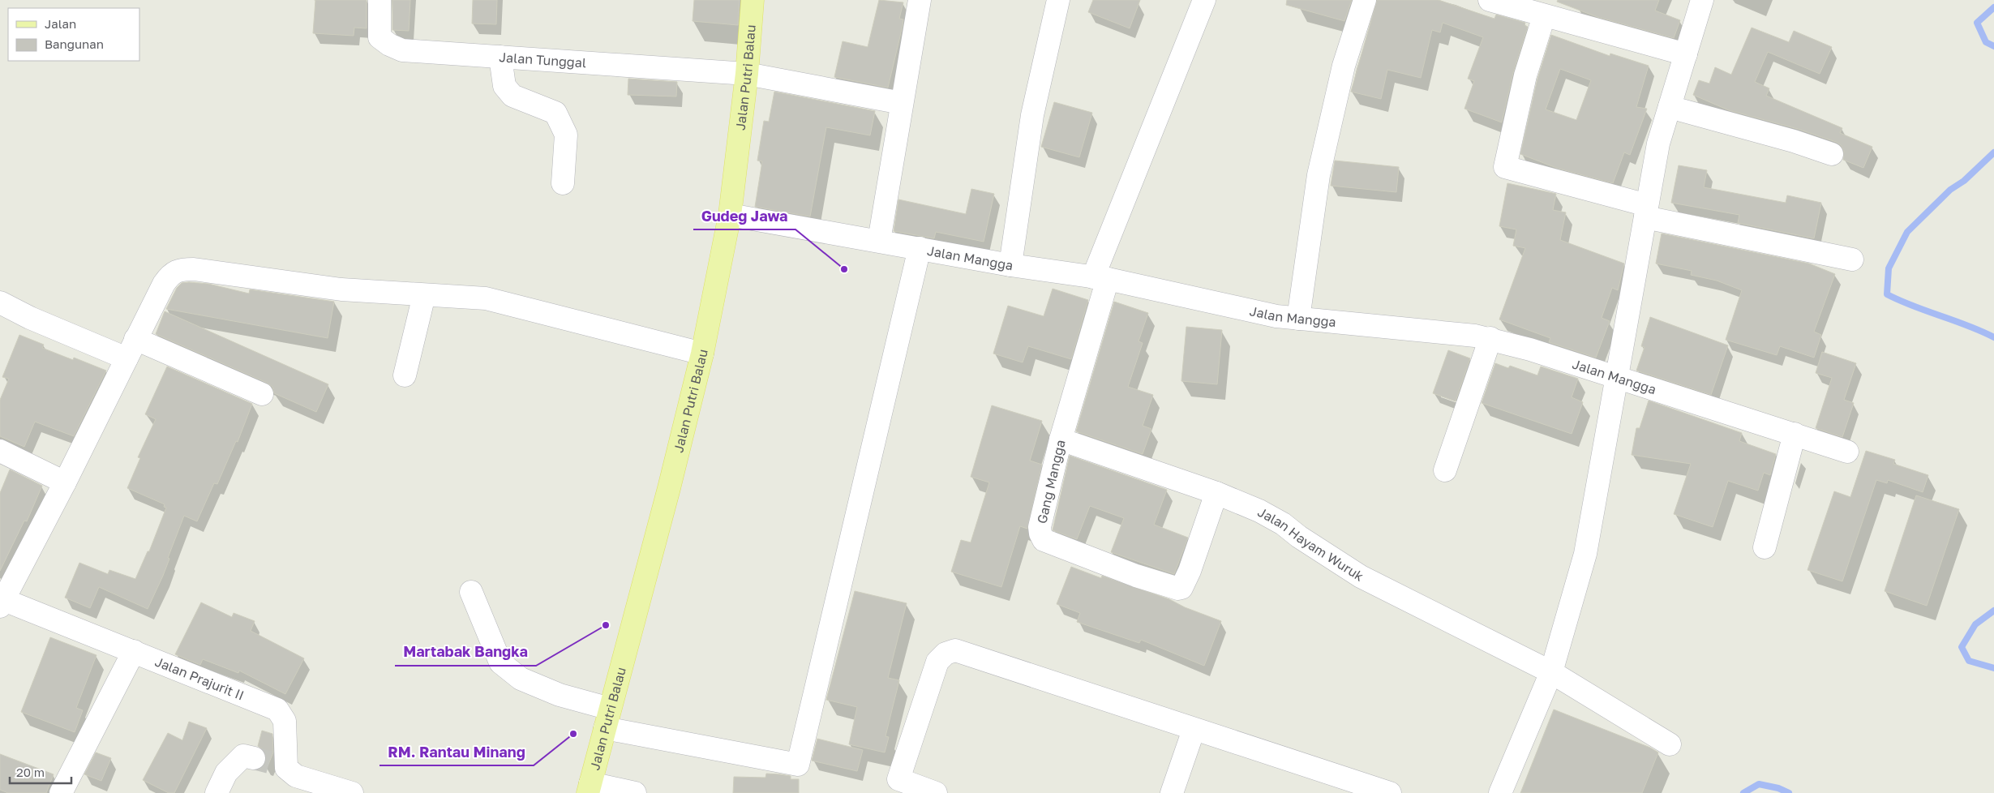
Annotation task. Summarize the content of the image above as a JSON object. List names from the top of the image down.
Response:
{
  "streets": {
    "main road": ["Jalan Putri Balau"],
    "street": [
      "Jalan Tunggal",
      "Jalan Mangga",
      "Gang Mangga",
      "Jalan Hayam Wuruk",
      "Jalan Prajurit II"
    ]
  },
  "crossings": [
    ["Jalan Tunggal", "Jalan Putri Balau"],
    ["Jalan Putri Balau", "Jalan Mangga"],
    ["Jalan Mangga", "Gang Mangga"],
    ["Gang Mangga", "Jalan Hayam Wuruk"]
  ],
  "places": ["Gudeg Jawa", "Martabak Bangka", "RM. Rantau Minang"],
  "legend": ["Jalan", "Bangunan"],
  "scale_bar": "20 m"
}
